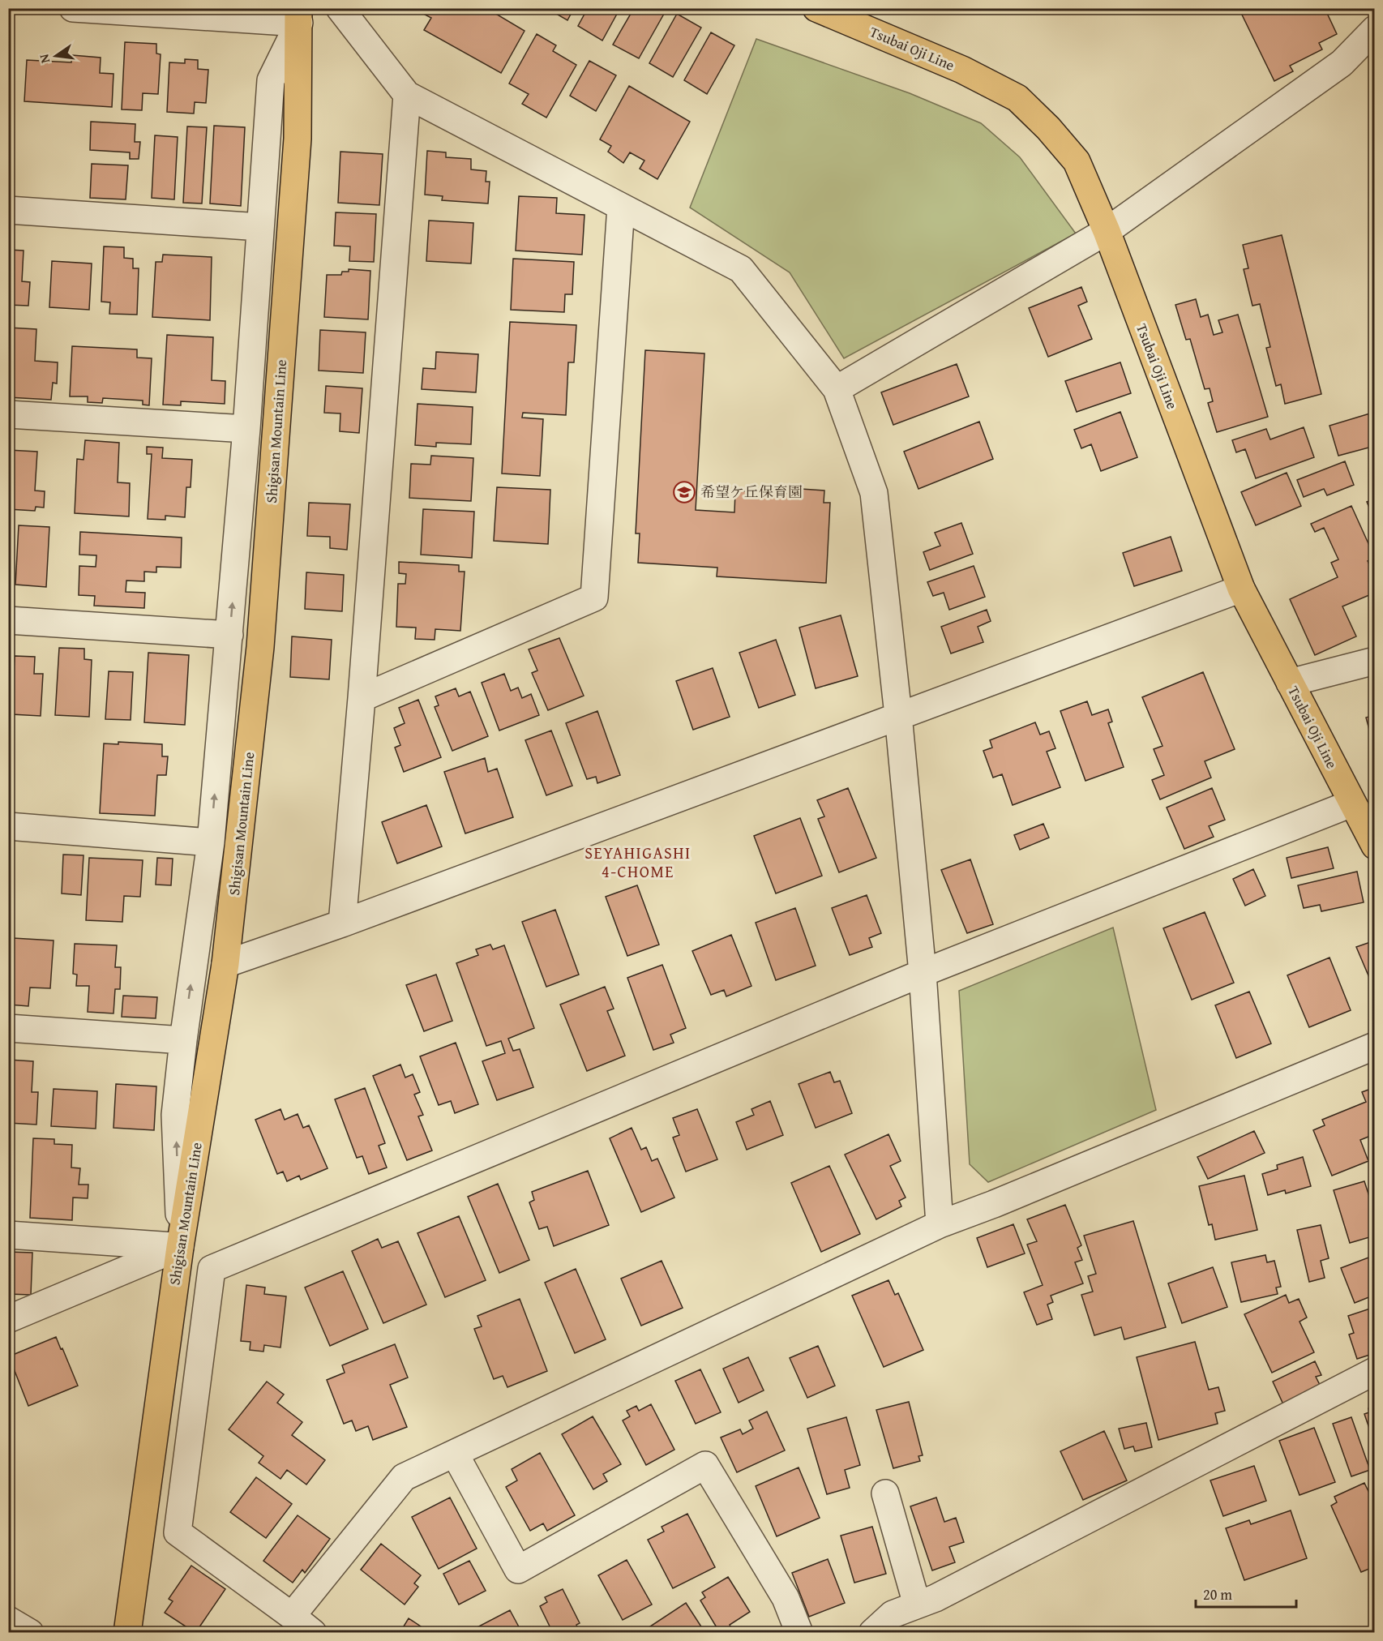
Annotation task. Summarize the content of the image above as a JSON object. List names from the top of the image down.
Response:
{
  "streets": {
    "main road": ["Tsubai Oji Line", "Shigisan Mountain Line"]
  },
  "districts": ["SEYAHIGASHI 4-CHOME"],
  "places": {
    "school or university": ["希望ケ丘保育園"]
  },
  "scale_bar": "20 m",
  "north": "left"
}
